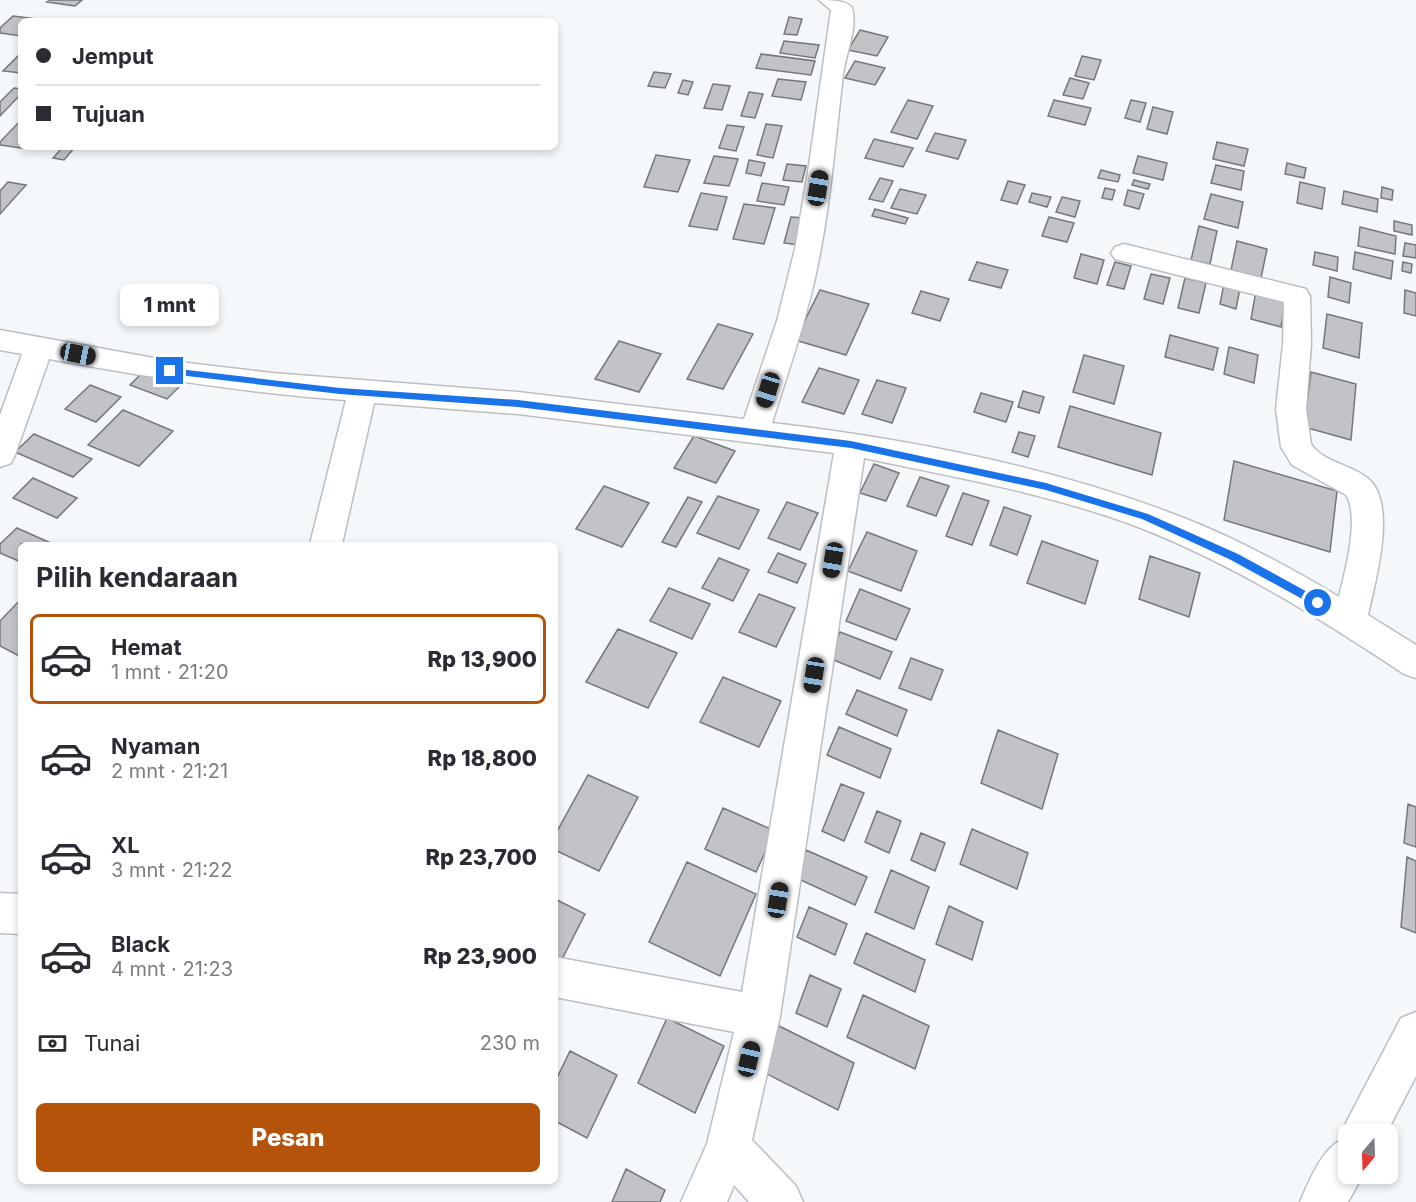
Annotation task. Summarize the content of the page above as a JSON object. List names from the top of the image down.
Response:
{
  "north": "bottom",
  "page": {
    "banner": ["Jemput", "Tujuan"],
    "bubble": "1 mnt",
    "heading": "Pilih kendaraan",
    "list": [
      {
        "name": "Hemat",
        "note": "1 mnt · 21:20",
        "value": "Rp 13,900"
      },
      {
        "name": "Nyaman",
        "note": "2 mnt · 21:21",
        "value": "Rp 18,800"
      },
      {
        "name": "XL",
        "note": "3 mnt · 21:22",
        "value": "Rp 23,700"
      },
      {
        "name": "Black",
        "note": "4 mnt · 21:23",
        "value": "Rp 23,900"
      }
    ],
    "pay": ["Tunai", "230 m"],
    "buttons": "Pesan"
  }
}
